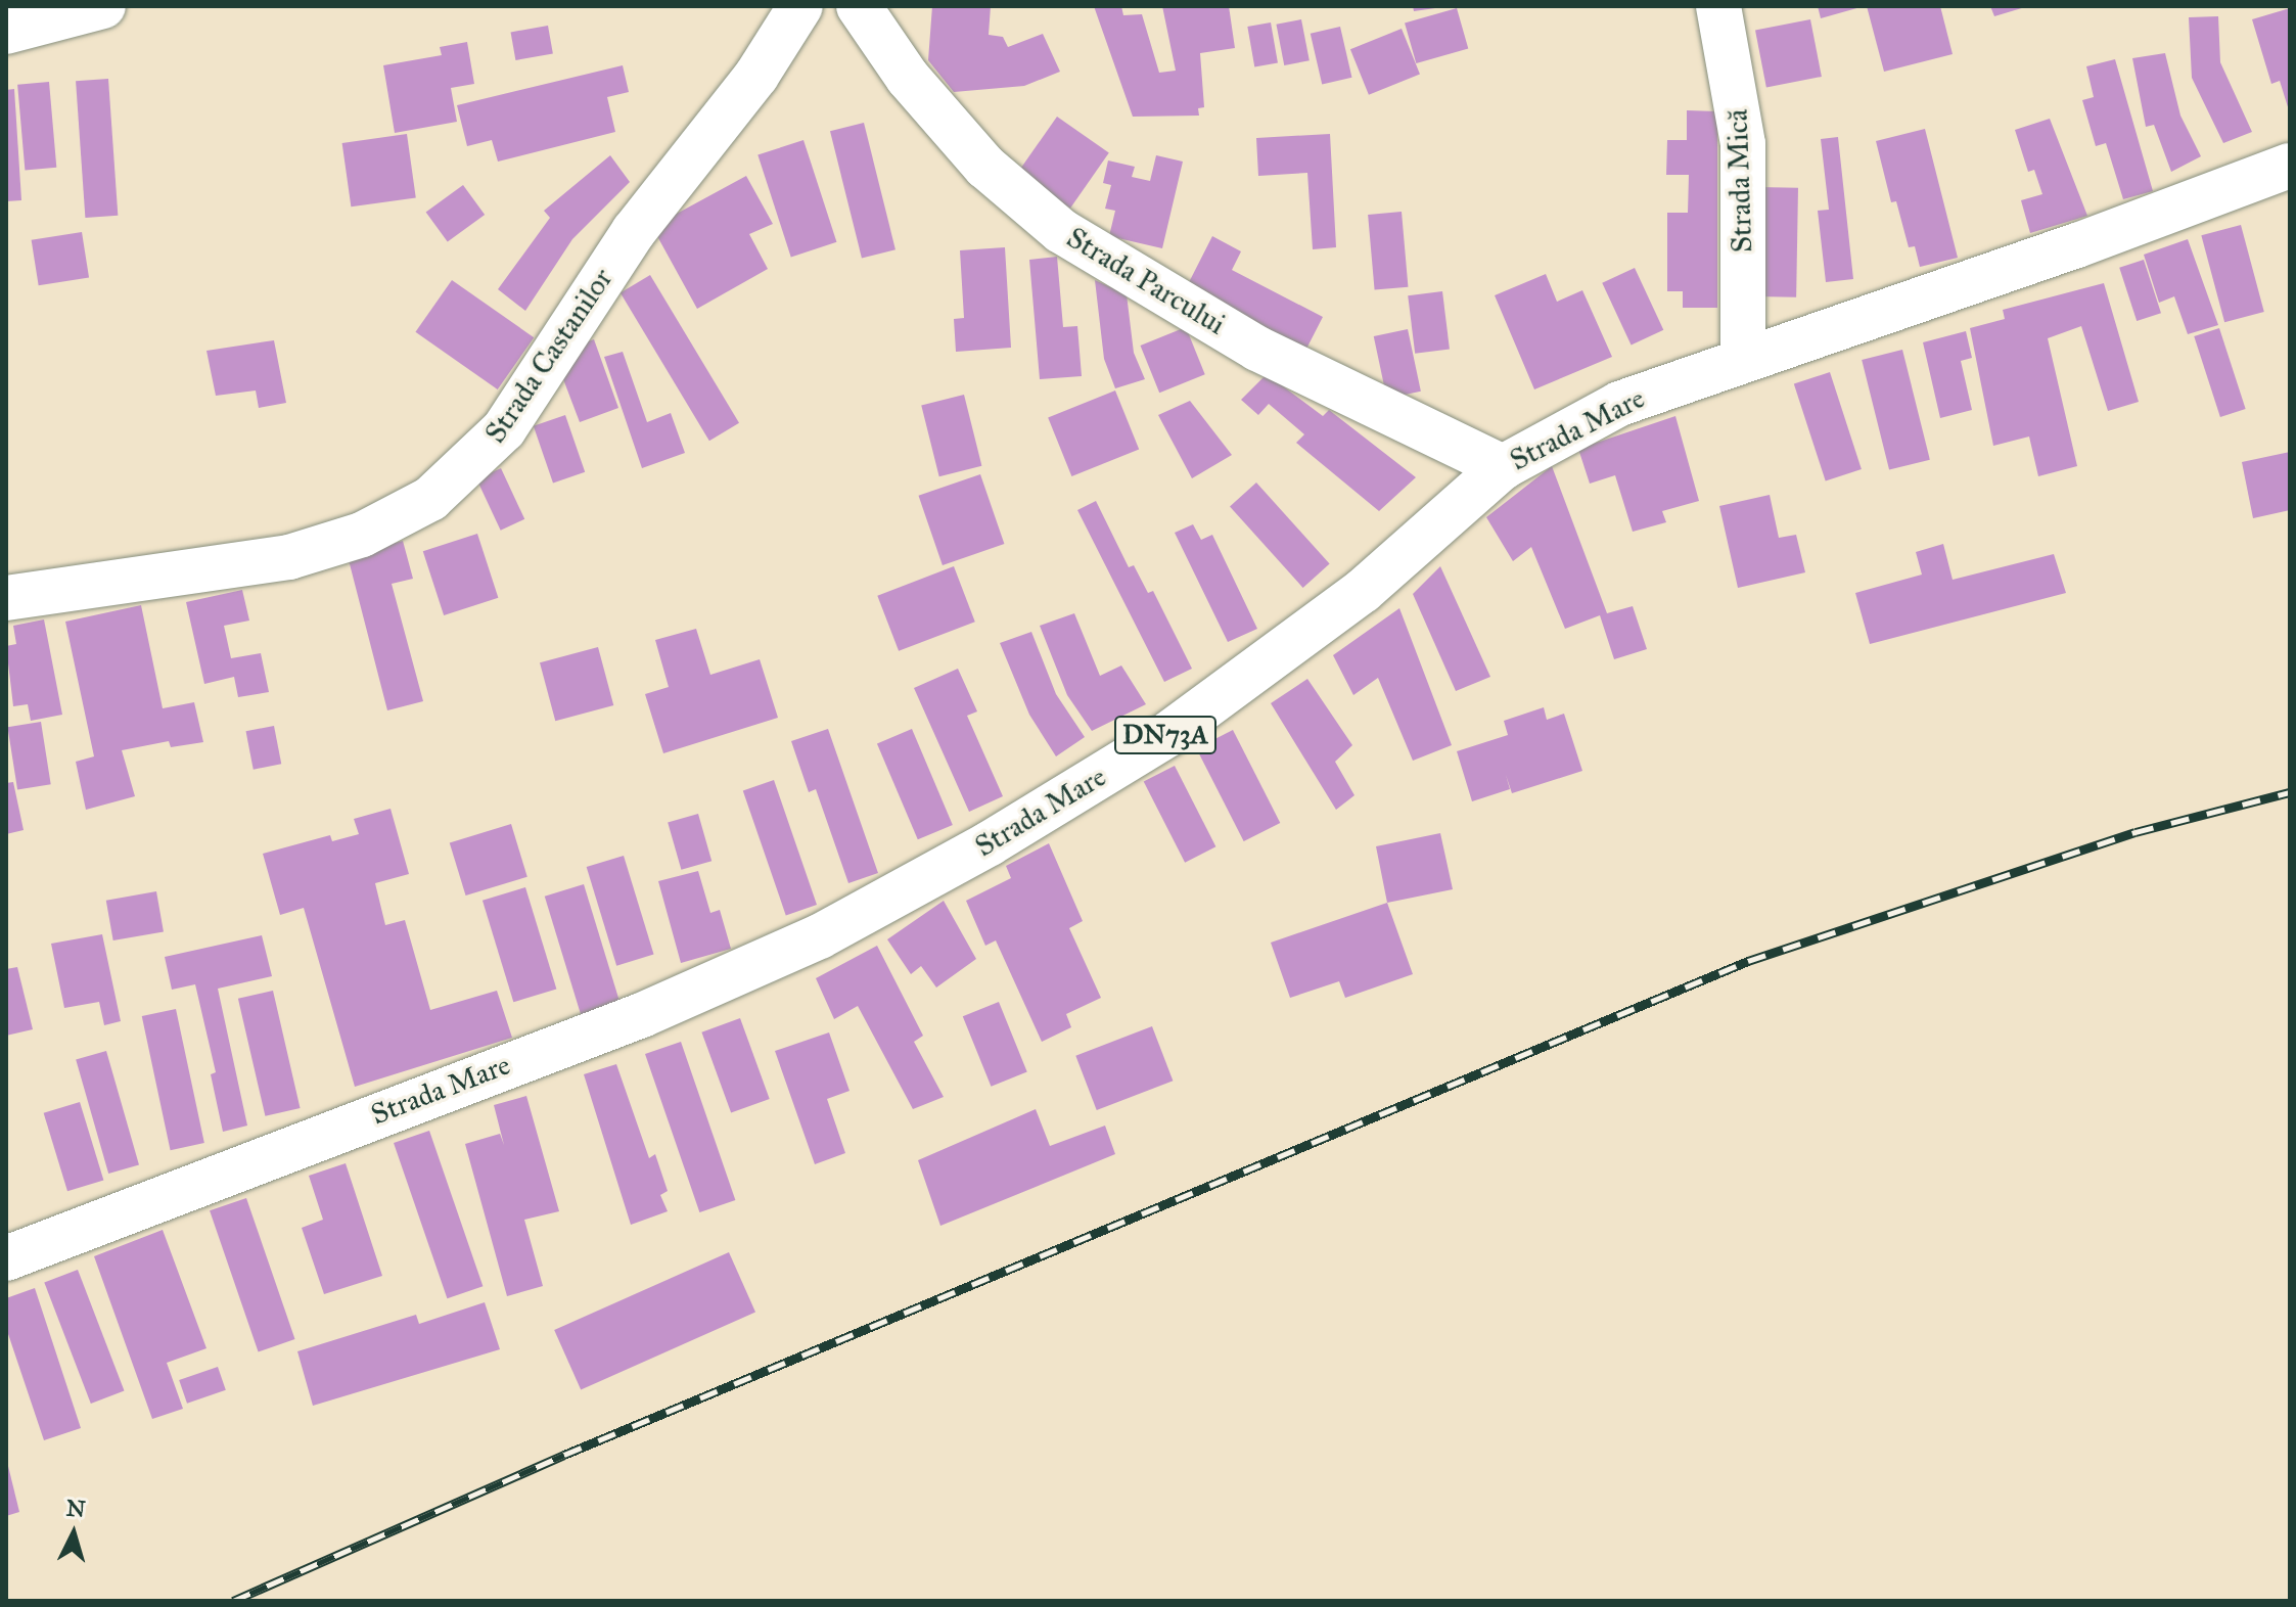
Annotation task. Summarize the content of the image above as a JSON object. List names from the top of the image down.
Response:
{
  "streets": {
    "main road": [
      "Strada Mică",
      "Strada Parcului",
      "Strada Castanilor",
      "Strada Mare",
      "DN73A"
    ]
  },
  "crossings": [
    ["Strada Mică", "Strada Mare"],
    ["Strada Parcului", "Strada Mare"]
  ],
  "north": "top"
}
